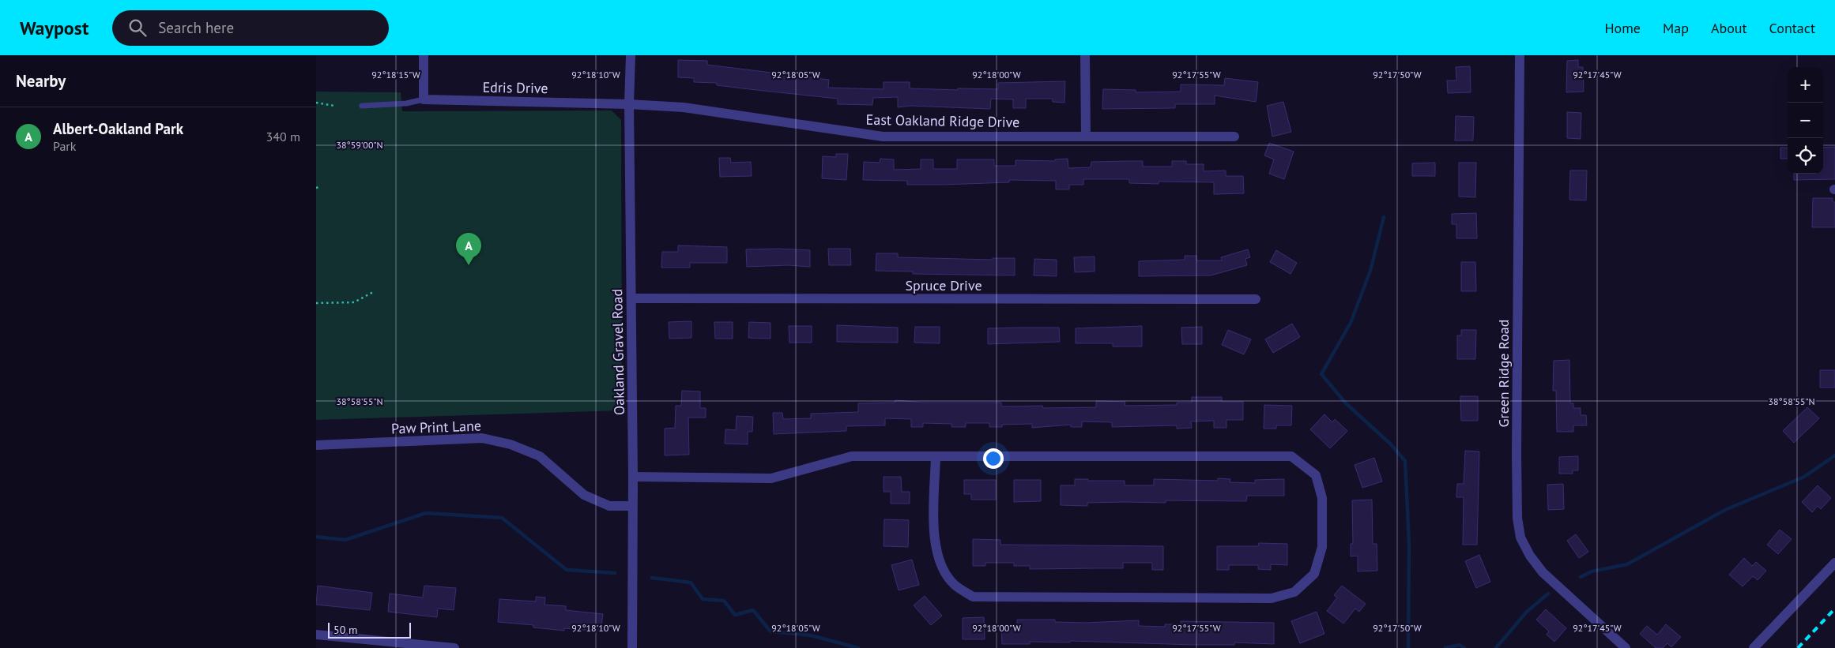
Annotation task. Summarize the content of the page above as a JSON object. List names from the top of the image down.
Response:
{
  "streets": {
    "street": [
      "Edris Drive",
      "East Oakland Ridge Drive",
      "Spruce Drive",
      "Oakland Gravel Road",
      "Green Ridge Road",
      "Paw Print Lane"
    ]
  },
  "crossings": [
    ["Edris Drive", "East Oakland Ridge Drive"],
    ["Edris Drive", "Oakland Gravel Road"],
    ["East Oakland Ridge Drive", "Oakland Gravel Road"],
    ["Spruce Drive", "Oakland Gravel Road"],
    ["Oakland Gravel Road", "Paw Print Lane"]
  ],
  "scale_bar": "50 m",
  "page": {
    "header": "Waypost",
    "search": "Search here",
    "nav": [
      "Home",
      "Map",
      "About",
      "Contact"
    ],
    "heading": "Nearby",
    "map_buttons": ["+", "−"],
    "list": [
      {
        "mark": "A",
        "name": "Albert-Oakland Park",
        "note": "Park",
        "value": "340 m"
      }
    ],
    "pins": "A",
    "scale": "50 m"
  },
  "coordinates": [
    "92°18'15\"W",
    "92°18'10\"W",
    "92°18'05\"W",
    "92°18'00\"W",
    "92°17'55\"W",
    "92°17'50\"W",
    "92°17'45\"W",
    "38°59'00\"N",
    "38°58'55\"N"
  ]
}
